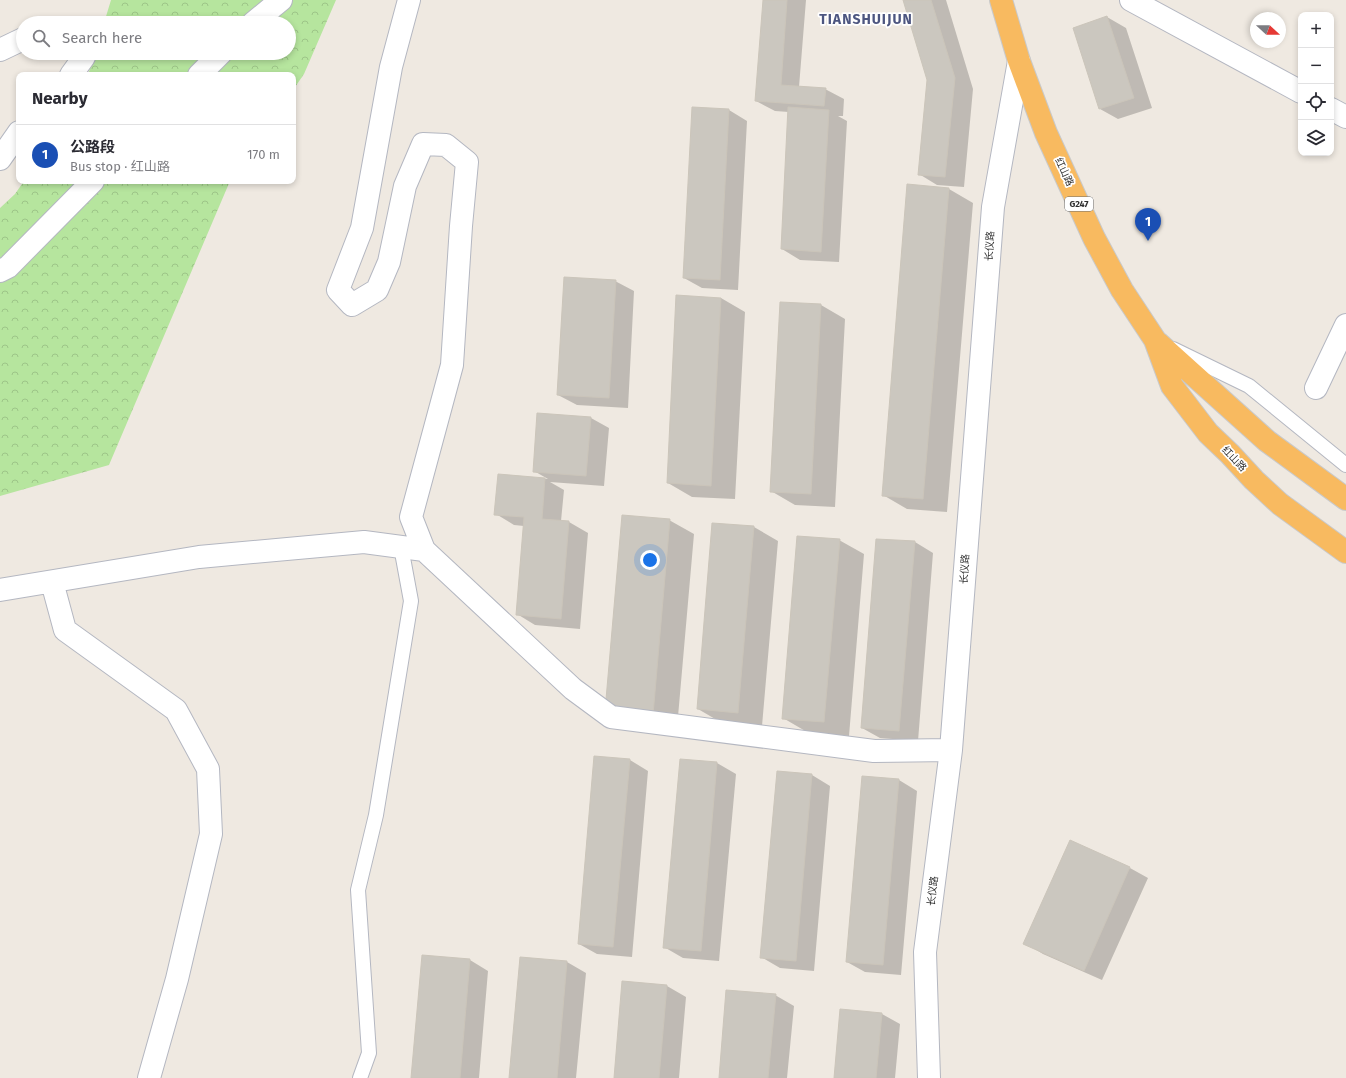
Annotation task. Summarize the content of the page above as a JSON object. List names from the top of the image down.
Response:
{
  "streets": {
    "highway": ["红山路", "G247"],
    "street": ["长仪路"]
  },
  "crossings": [
    ["红山路", "长仪路"]
  ],
  "districts": ["TIANSHUIJUN"],
  "north": "right",
  "page": {
    "map_buttons": ["+", "−"],
    "search": "Search here",
    "heading": "Nearby",
    "list": [
      {
        "mark": "1",
        "name": "公路段",
        "note": "Bus stop · 红山路",
        "value": "170 m"
      }
    ],
    "pins": "1"
  }
}
